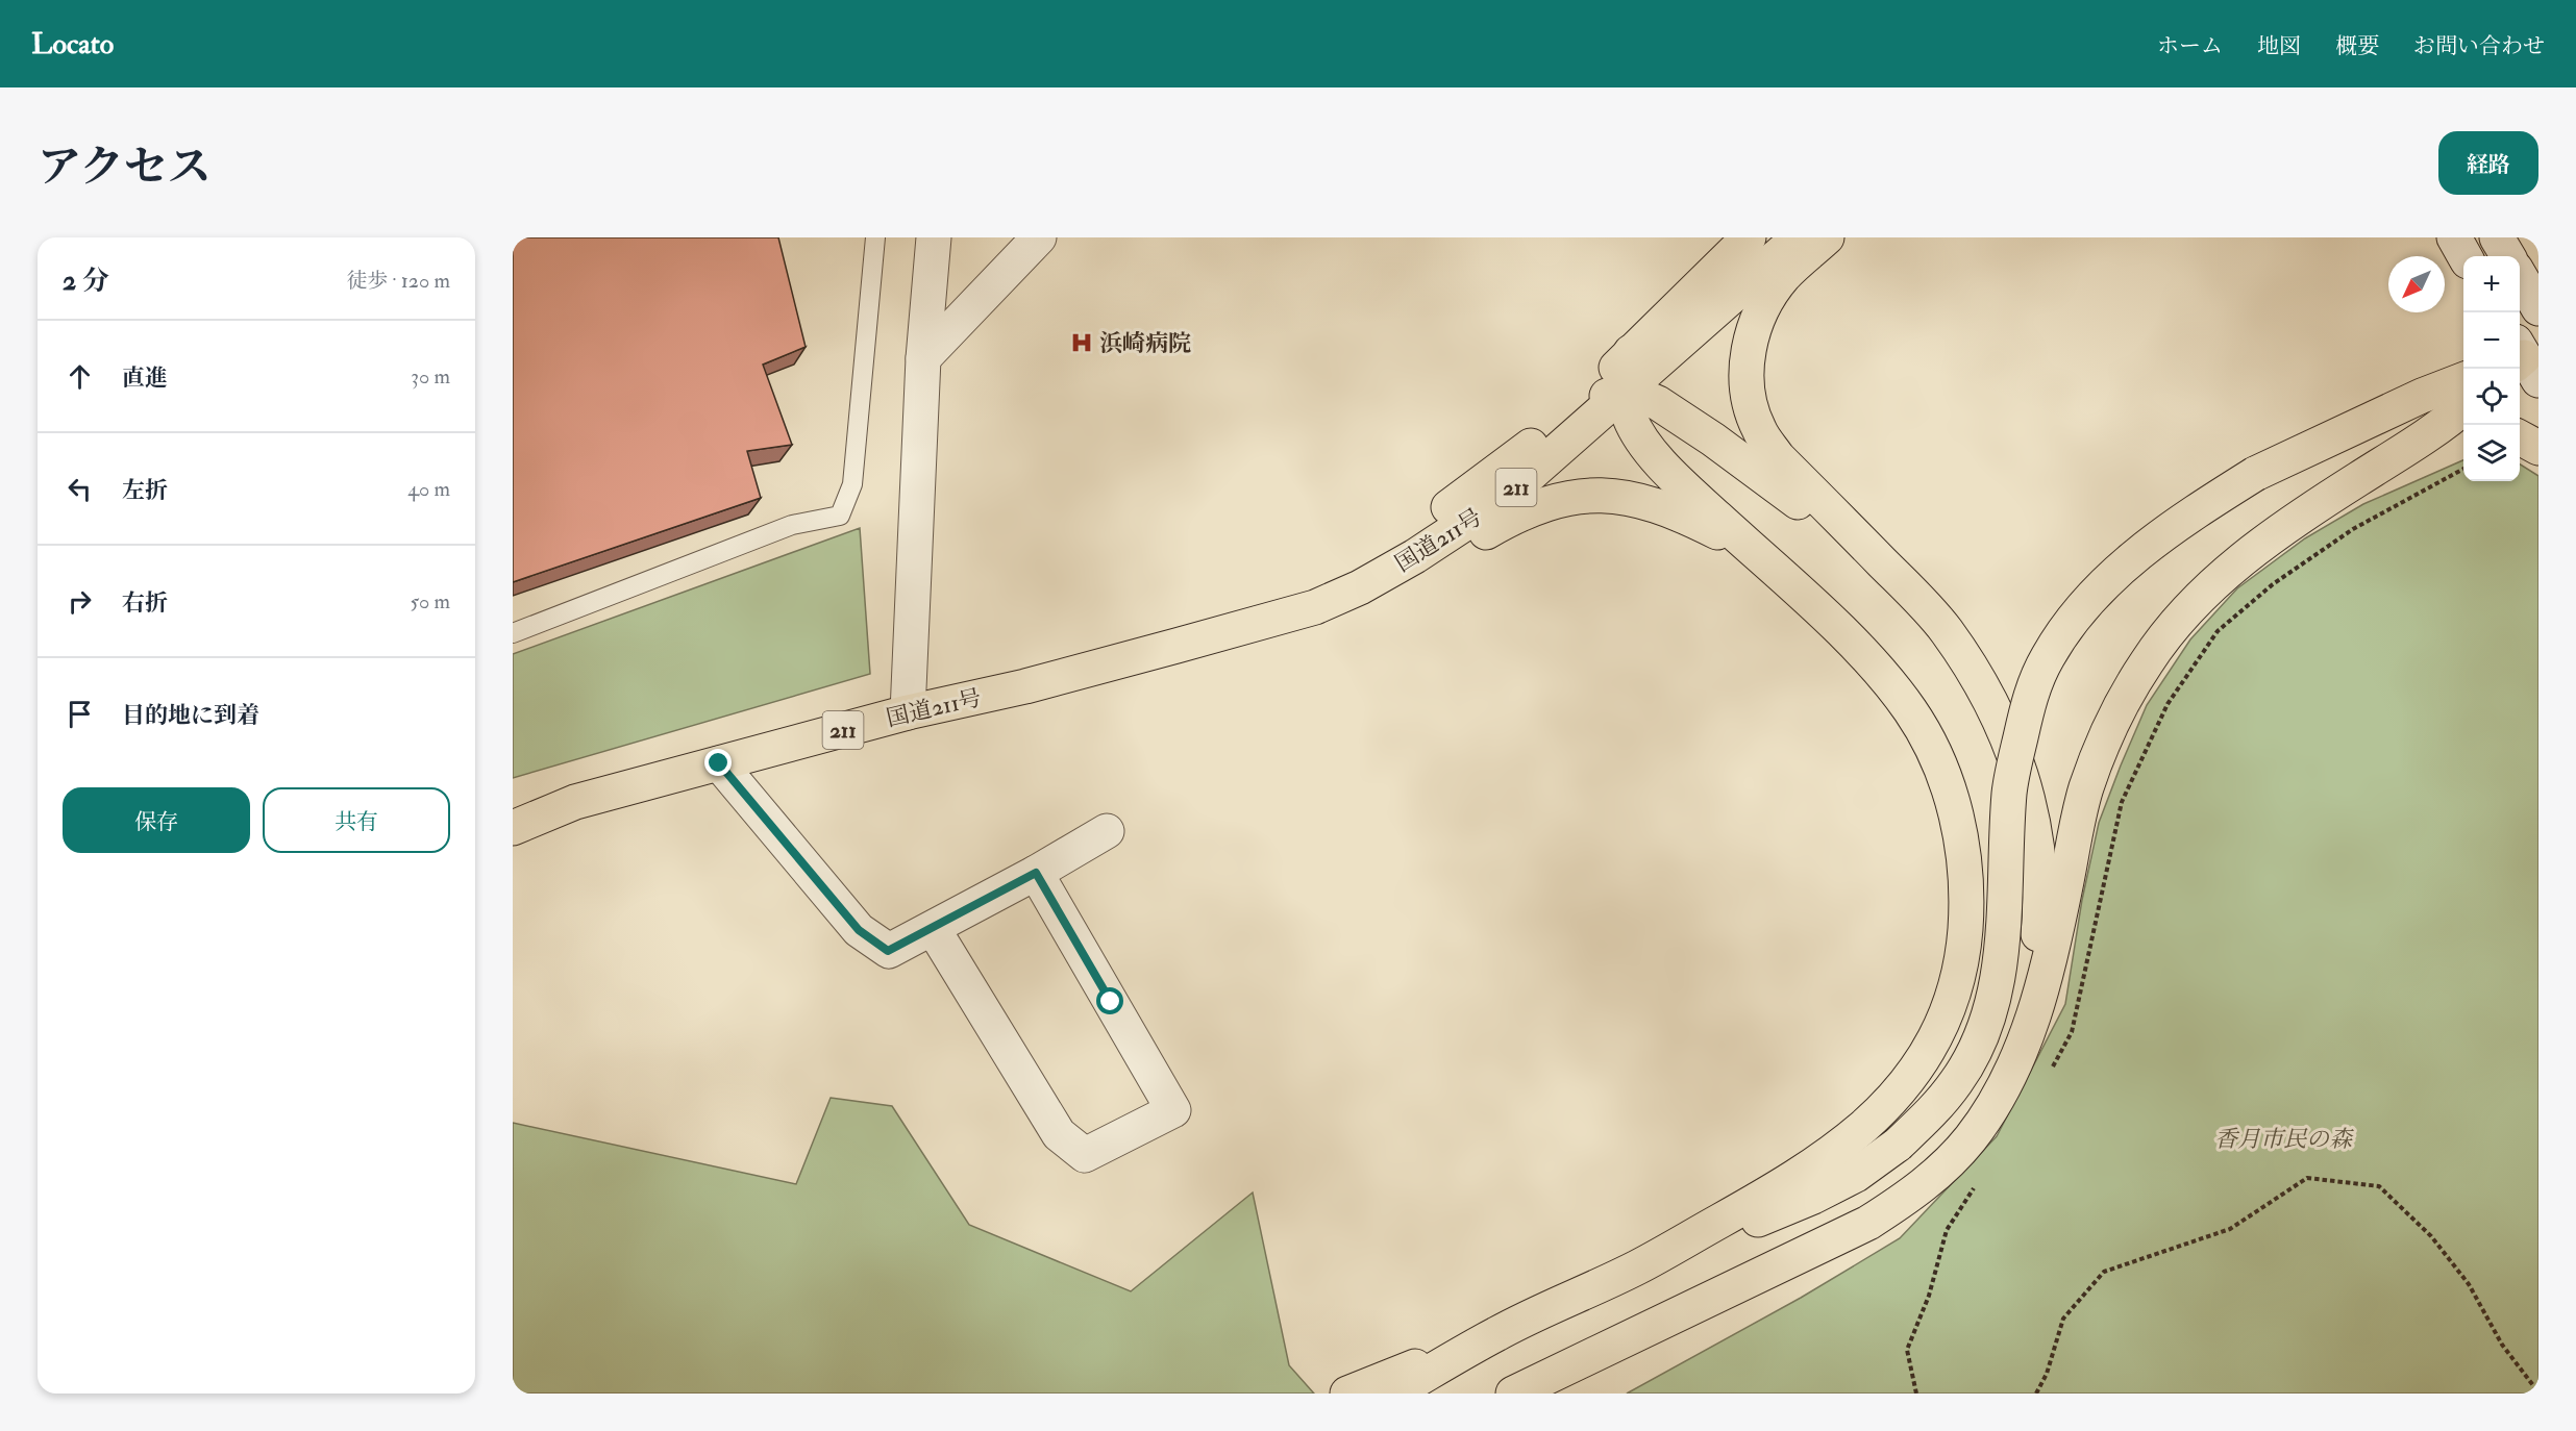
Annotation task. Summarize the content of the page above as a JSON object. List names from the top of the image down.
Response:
{
  "streets": {
    "highway": ["211", "国道211号"]
  },
  "parks": ["香月市民の森"],
  "places": {
    "hospital": ["浜崎病院"]
  },
  "north": "bottom left",
  "page": {
    "header": "Locato",
    "nav": [
      "ホーム",
      "地図",
      "概要",
      "お問い合わせ"
    ],
    "title": "アクセス",
    "buttons": [
      "経路",
      ["保存", "共有"]
    ],
    "heading": ["2 分", "徒歩 · 120 m"],
    "map_buttons": ["+", "−"],
    "list": [
      ["直進", "30 m"],
      ["左折", "40 m"],
      ["右折", "50 m"],
      "目的地に到着"
    ]
  }
}
